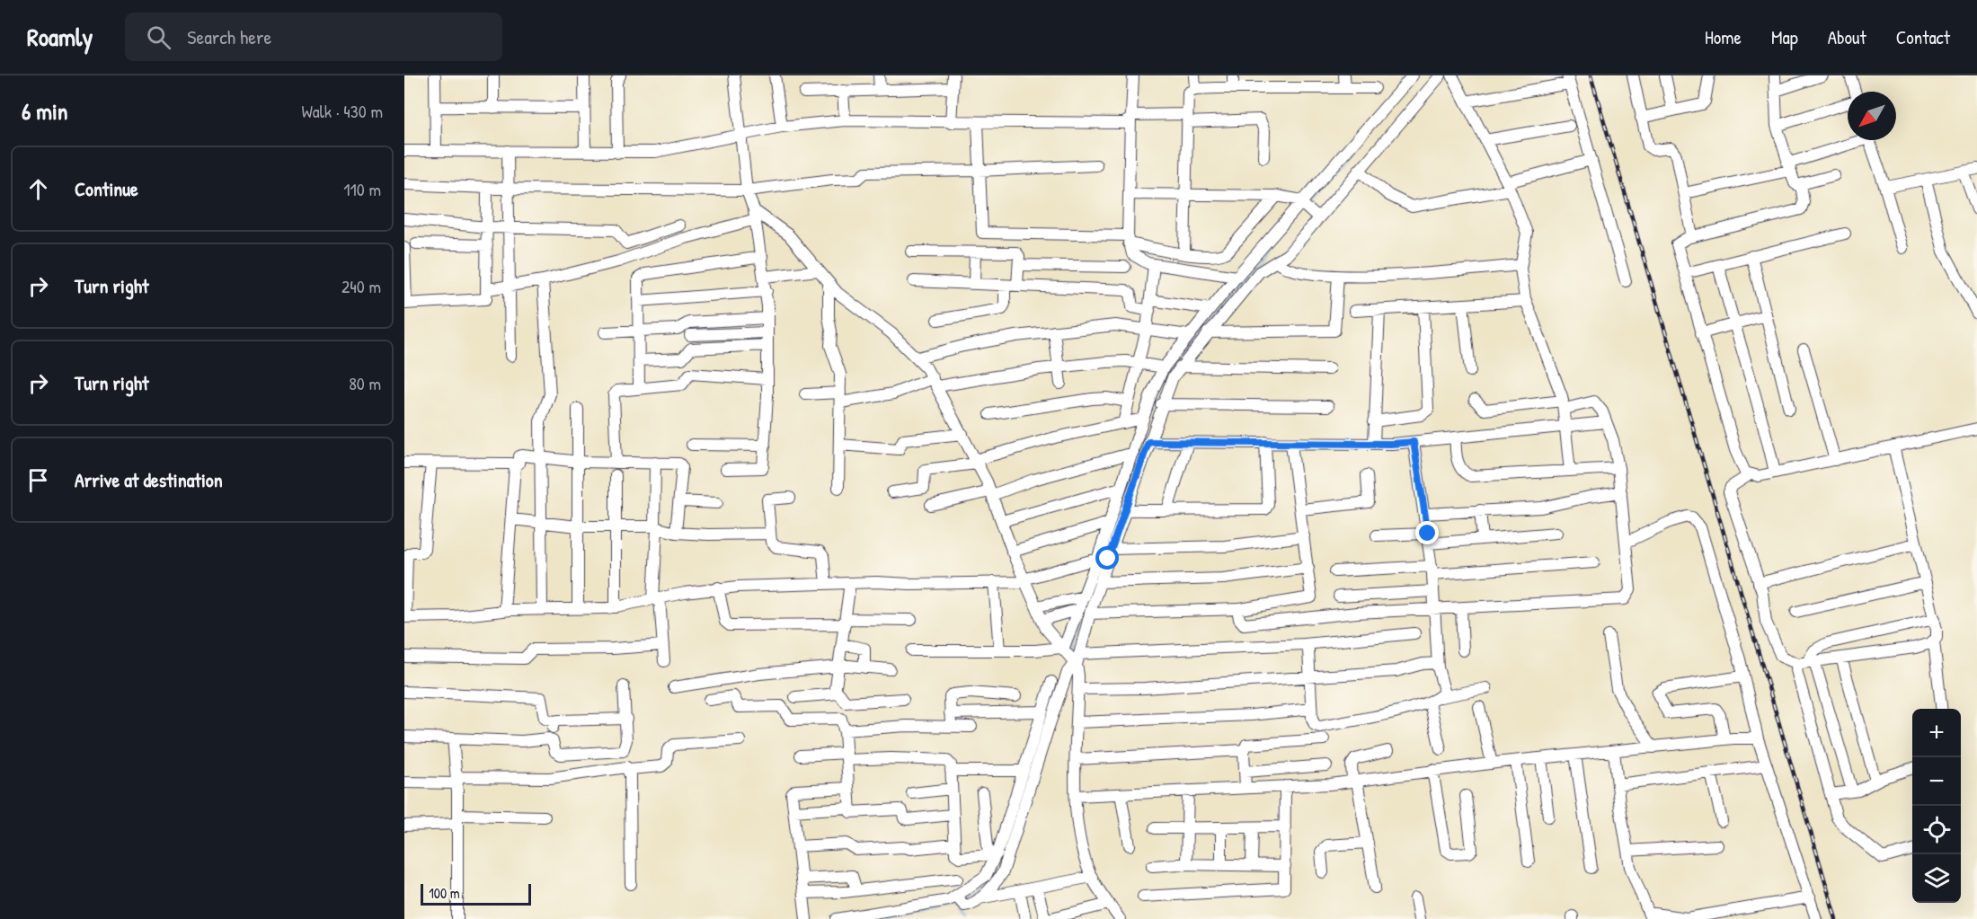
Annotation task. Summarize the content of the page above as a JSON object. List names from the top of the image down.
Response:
{
  "scale_bar": "100 m",
  "north": "bottom left",
  "page": {
    "header": "Roamly",
    "search": "Search here",
    "nav": [
      "Home",
      "Map",
      "About",
      "Contact"
    ],
    "heading": ["6 min", "Walk · 430 m"],
    "list": [
      ["Continue", "110 m"],
      ["Turn right", "240 m"],
      ["Turn right", "80 m"],
      "Arrive at destination"
    ],
    "map_buttons": ["+", "−"],
    "scale": "100 m"
  }
}
